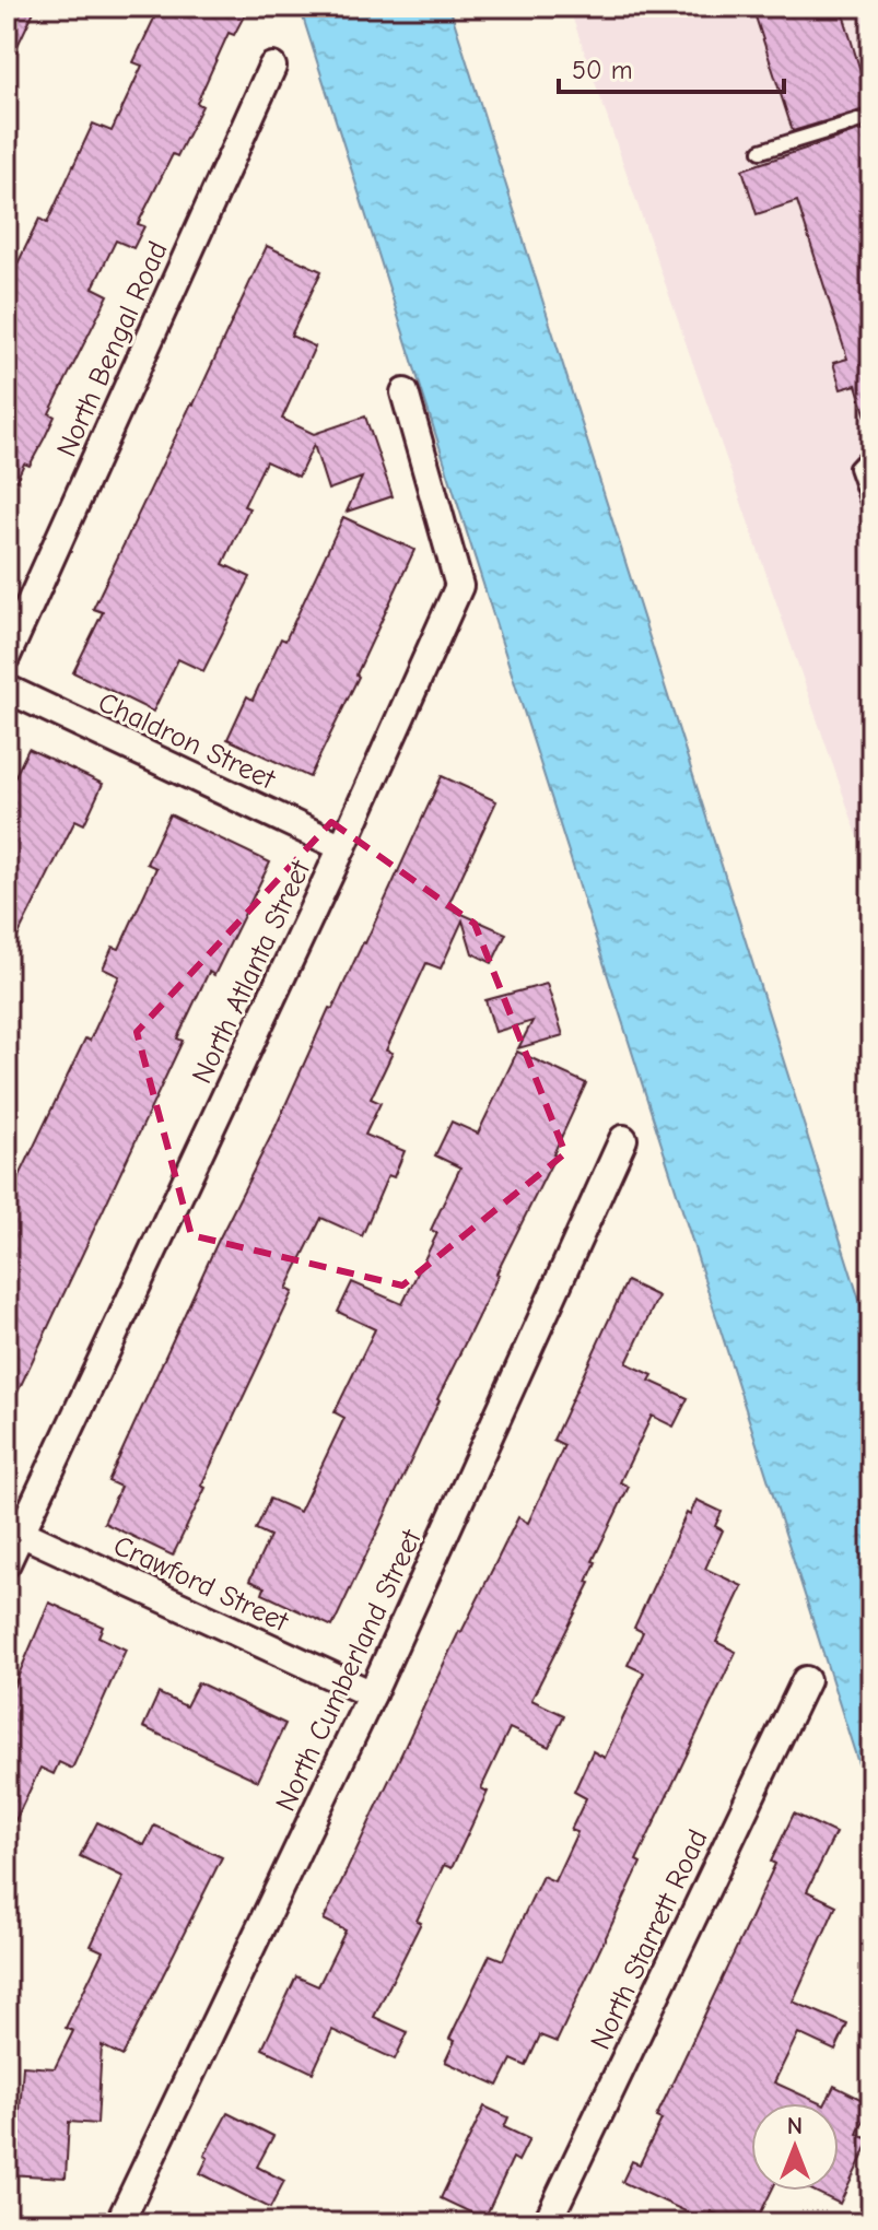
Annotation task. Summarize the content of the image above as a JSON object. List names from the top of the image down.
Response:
{
  "streets": {
    "street": [
      "North Bengal Road",
      "Chaldron Street",
      "North Atlanta Street",
      "Crawford Street",
      "North Cumberland Street",
      "North Starrett Road"
    ]
  },
  "crossings": [
    ["Chaldron Street", "North Atlanta Street"],
    ["North Atlanta Street", "Crawford Street"],
    ["Crawford Street", "North Cumberland Street"]
  ],
  "scale_bar": "50 m",
  "north": "top"
}
